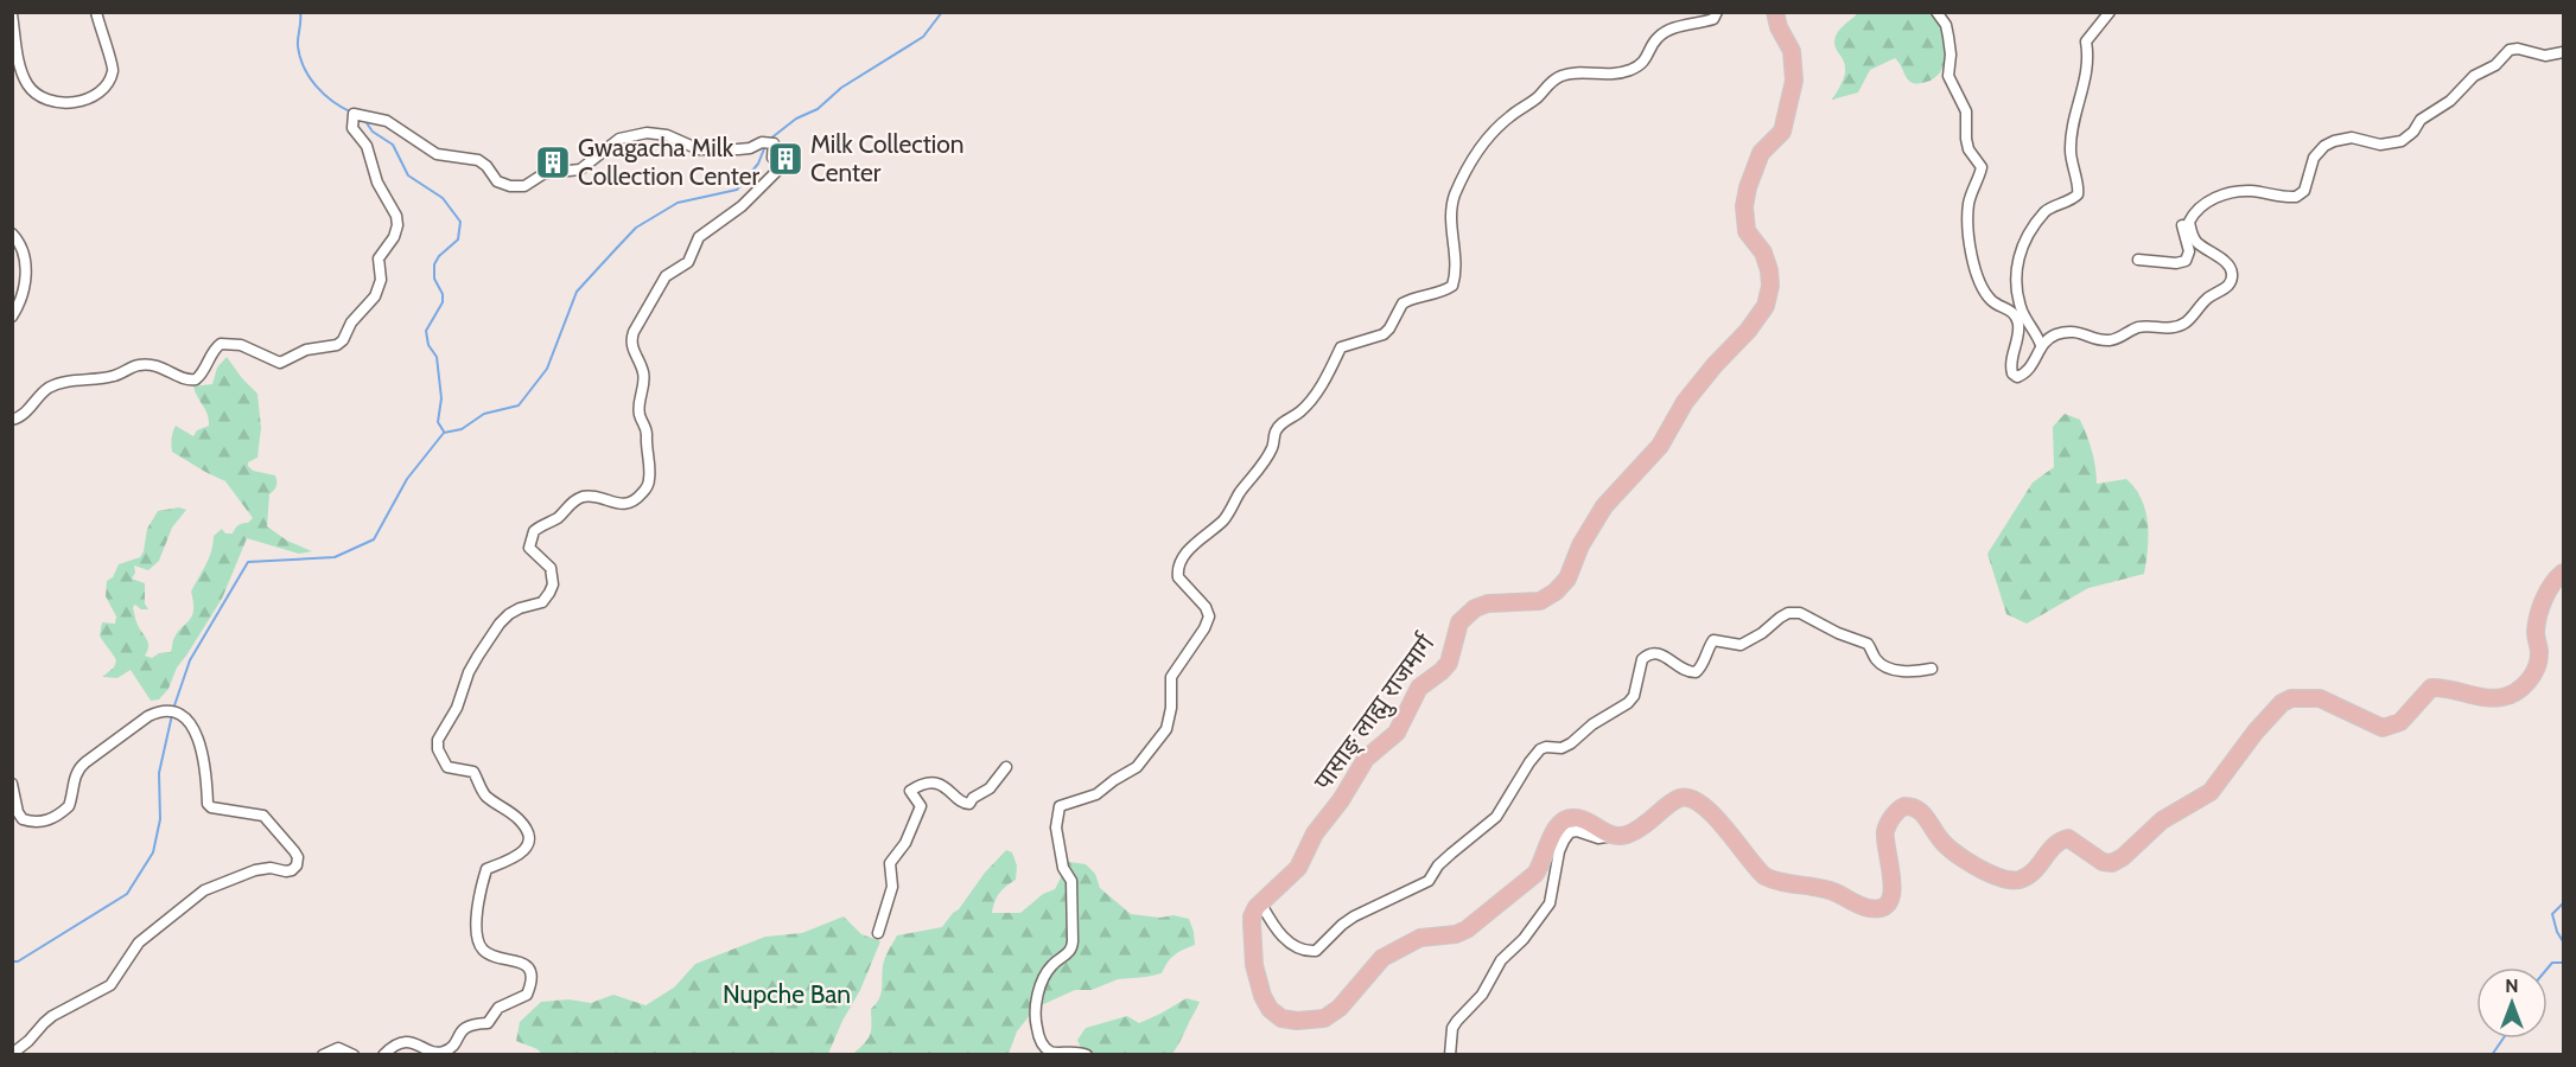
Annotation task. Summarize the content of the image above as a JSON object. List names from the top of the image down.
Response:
{
  "streets": {
    "main road": ["पासाङ् लाह्मु राजमार्ग"]
  },
  "parks": ["Nupche Ban"],
  "places": {
    "building": ["Milk Collection Center", "Gwagacha Milk Collection Center"]
  },
  "north": "top"
}
